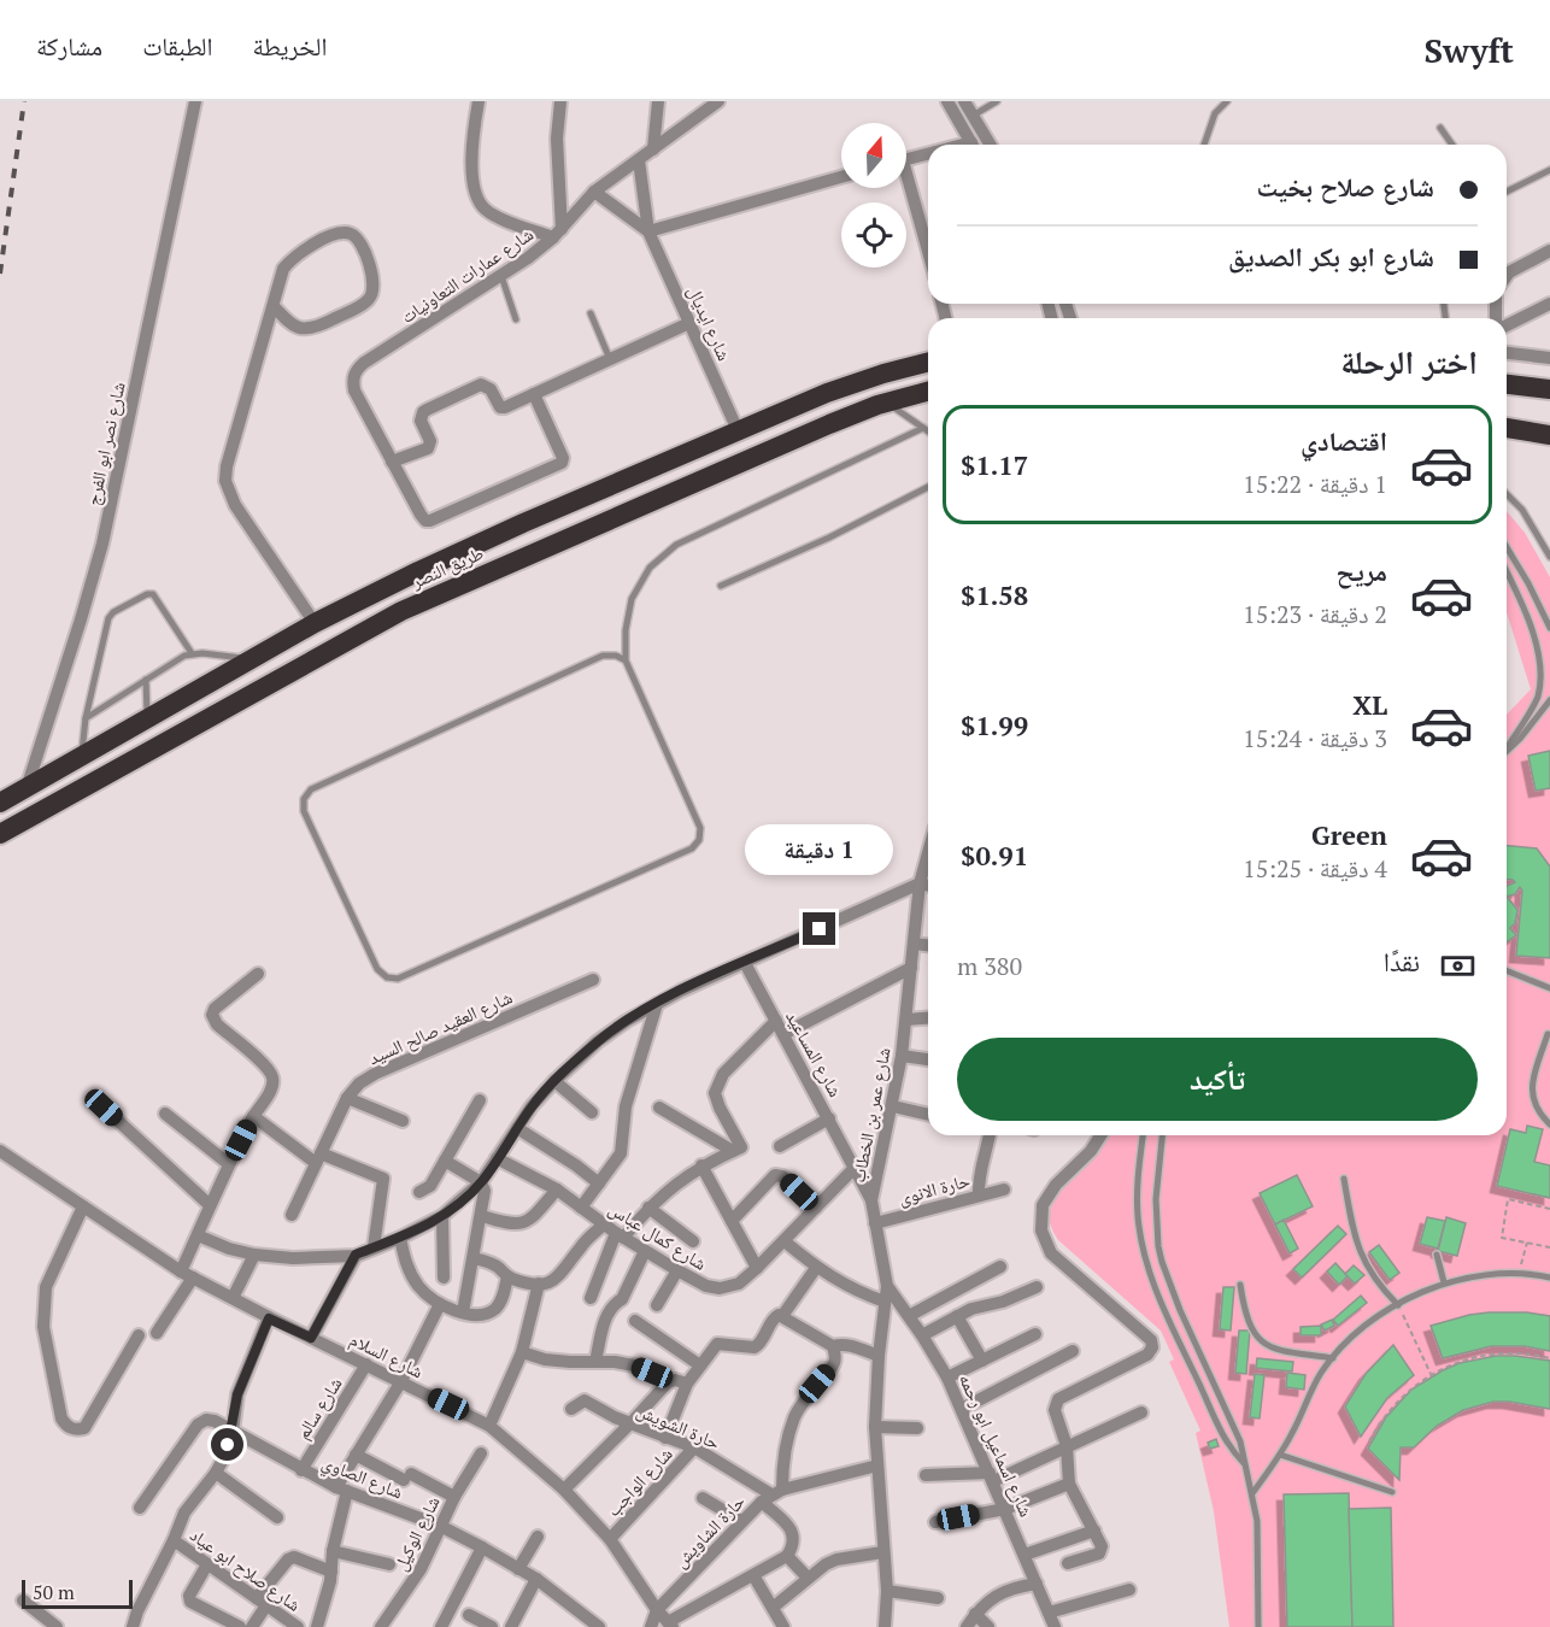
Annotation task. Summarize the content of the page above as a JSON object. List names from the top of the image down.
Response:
{
  "streets": {
    "highway": ["طريق النصر"],
    "street": [
      "شارع عمارات التعاونيات",
      "شارع ايديال",
      "شارع نصر ابو الفرج",
      "شارع العقيد صالح السيد",
      "شارع المساعيد",
      "شارع عمر بن الخطاب",
      "حارة الانوى",
      "شارع كمال عباس",
      "شارع السلام",
      "شارع سالم",
      "حارة الشويش",
      "شارع اسماعيل ابو رحمه",
      "شارع الصاوي",
      "شارع الواجب",
      "حارة الشاويش",
      "شارع الوكيل",
      "شارع صلاح ابو عياد"
    ]
  },
  "crossings": [
    ["شارع عمارات التعاونيات", "شارع ايديال"],
    ["شارع ايديال", "طريق النصر"],
    ["شارع نصر ابو الفرج", "طريق النصر"],
    ["شارع المساعيد", "شارع عمر بن الخطاب"],
    ["شارع المساعيد", "شارع كمال عباس"],
    ["شارع عمر بن الخطاب", "حارة الانوى"],
    ["شارع عمر بن الخطاب", "شارع اسماعيل ابو رحمه"],
    ["شارع عمر بن الخطاب", "حارة الشاويش"],
    ["شارع السلام", "شارع سالم"],
    ["شارع السلام", "شارع الواجب"],
    ["شارع السلام", "حارة الشاويش"],
    ["شارع سالم", "شارع الصاوي"],
    ["حارة الشويش", "شارع الواجب"],
    ["حارة الشويش", "حارة الشاويش"],
    ["شارع الصاوي", "شارع الوكيل"]
  ],
  "scale_bar": "50 m",
  "north": "top",
  "page": {
    "header": "Swyft",
    "nav": ["الخريطة", "الطبقات", "مشاركة"],
    "banner": ["شارع صلاح بخيت", "شارع ابو بكر الصديق"],
    "heading": "اختر الرحلة",
    "list": [
      {
        "name": "اقتصادي",
        "note": "1 دقيقة · 15:22",
        "value": "$1.17"
      },
      {
        "name": "مريح",
        "note": "2 دقيقة · 15:23",
        "value": "$1.58"
      },
      {
        "name": "XL",
        "note": "3 دقيقة · 15:24",
        "value": "$1.99"
      },
      {
        "name": "Green",
        "note": "4 دقيقة · 15:25",
        "value": "$0.91"
      }
    ],
    "bubble": "1 دقيقة",
    "pay": ["نقدًا", "380 m"],
    "buttons": "تأكيد",
    "scale": "50 m"
  }
}
